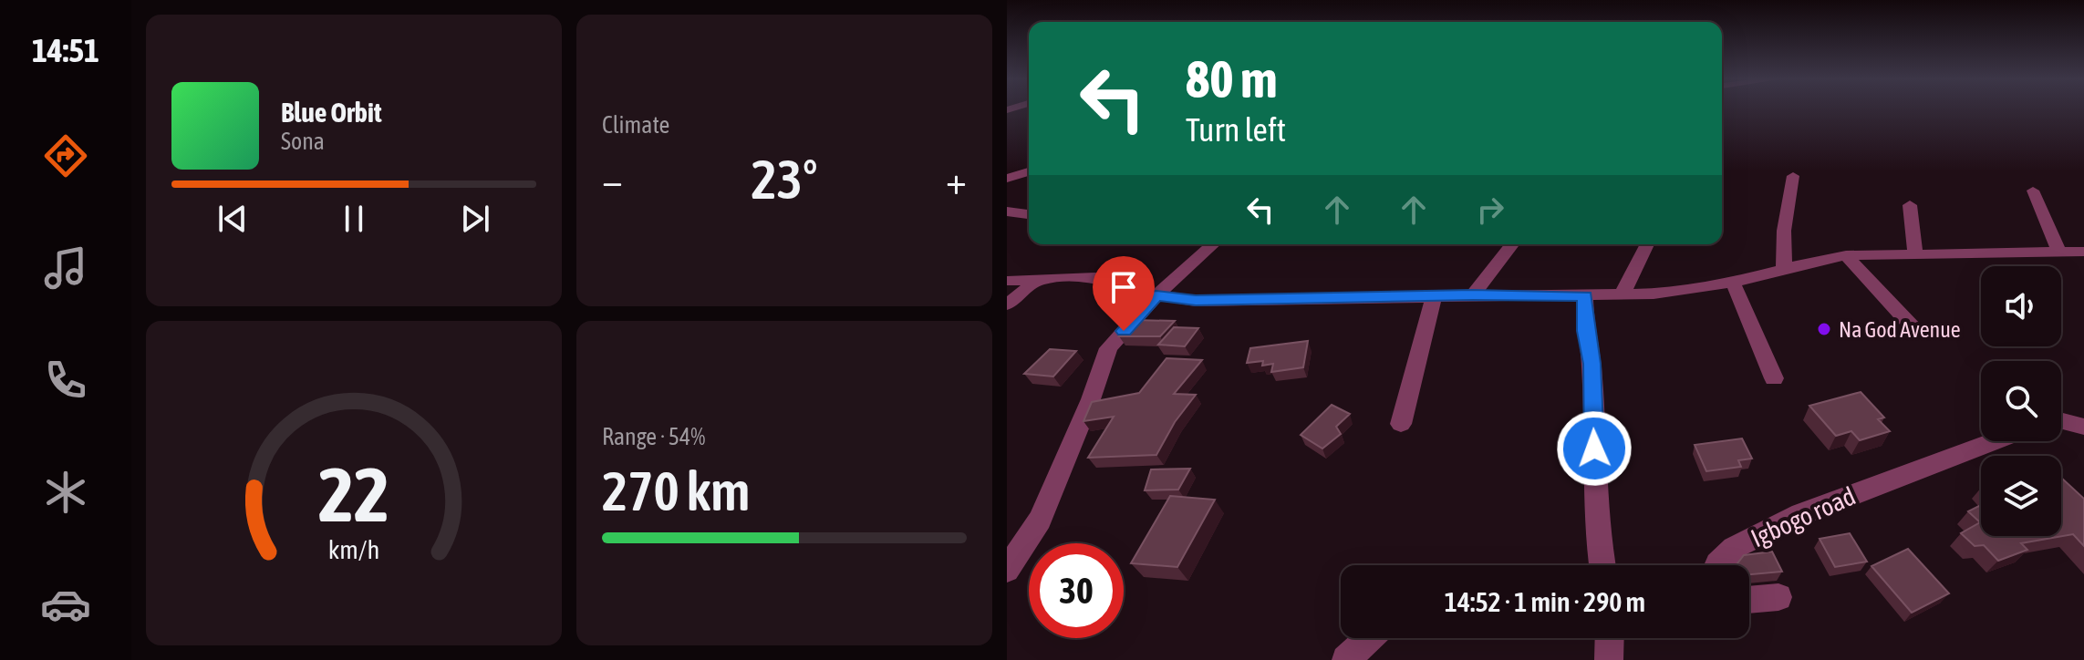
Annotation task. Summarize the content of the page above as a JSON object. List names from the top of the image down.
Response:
{
  "streets": {
    "street": ["Igbogo road"]
  },
  "places": ["Na God Avenue"],
  "page": {
    "tabs": "14:51",
    "tile": [
      "Climate",
      ["Range · 54%", "270 km"]
    ],
    "turn": ["80 m", "Turn left"],
    "song": ["Blue Orbit", "Sona"],
    "heat": ["−", "23°", "+"],
    "limit": "30",
    "trip": "14:52 · 1 min · 290 m",
    "gauge": ["22", "km/h"]
  }
}
